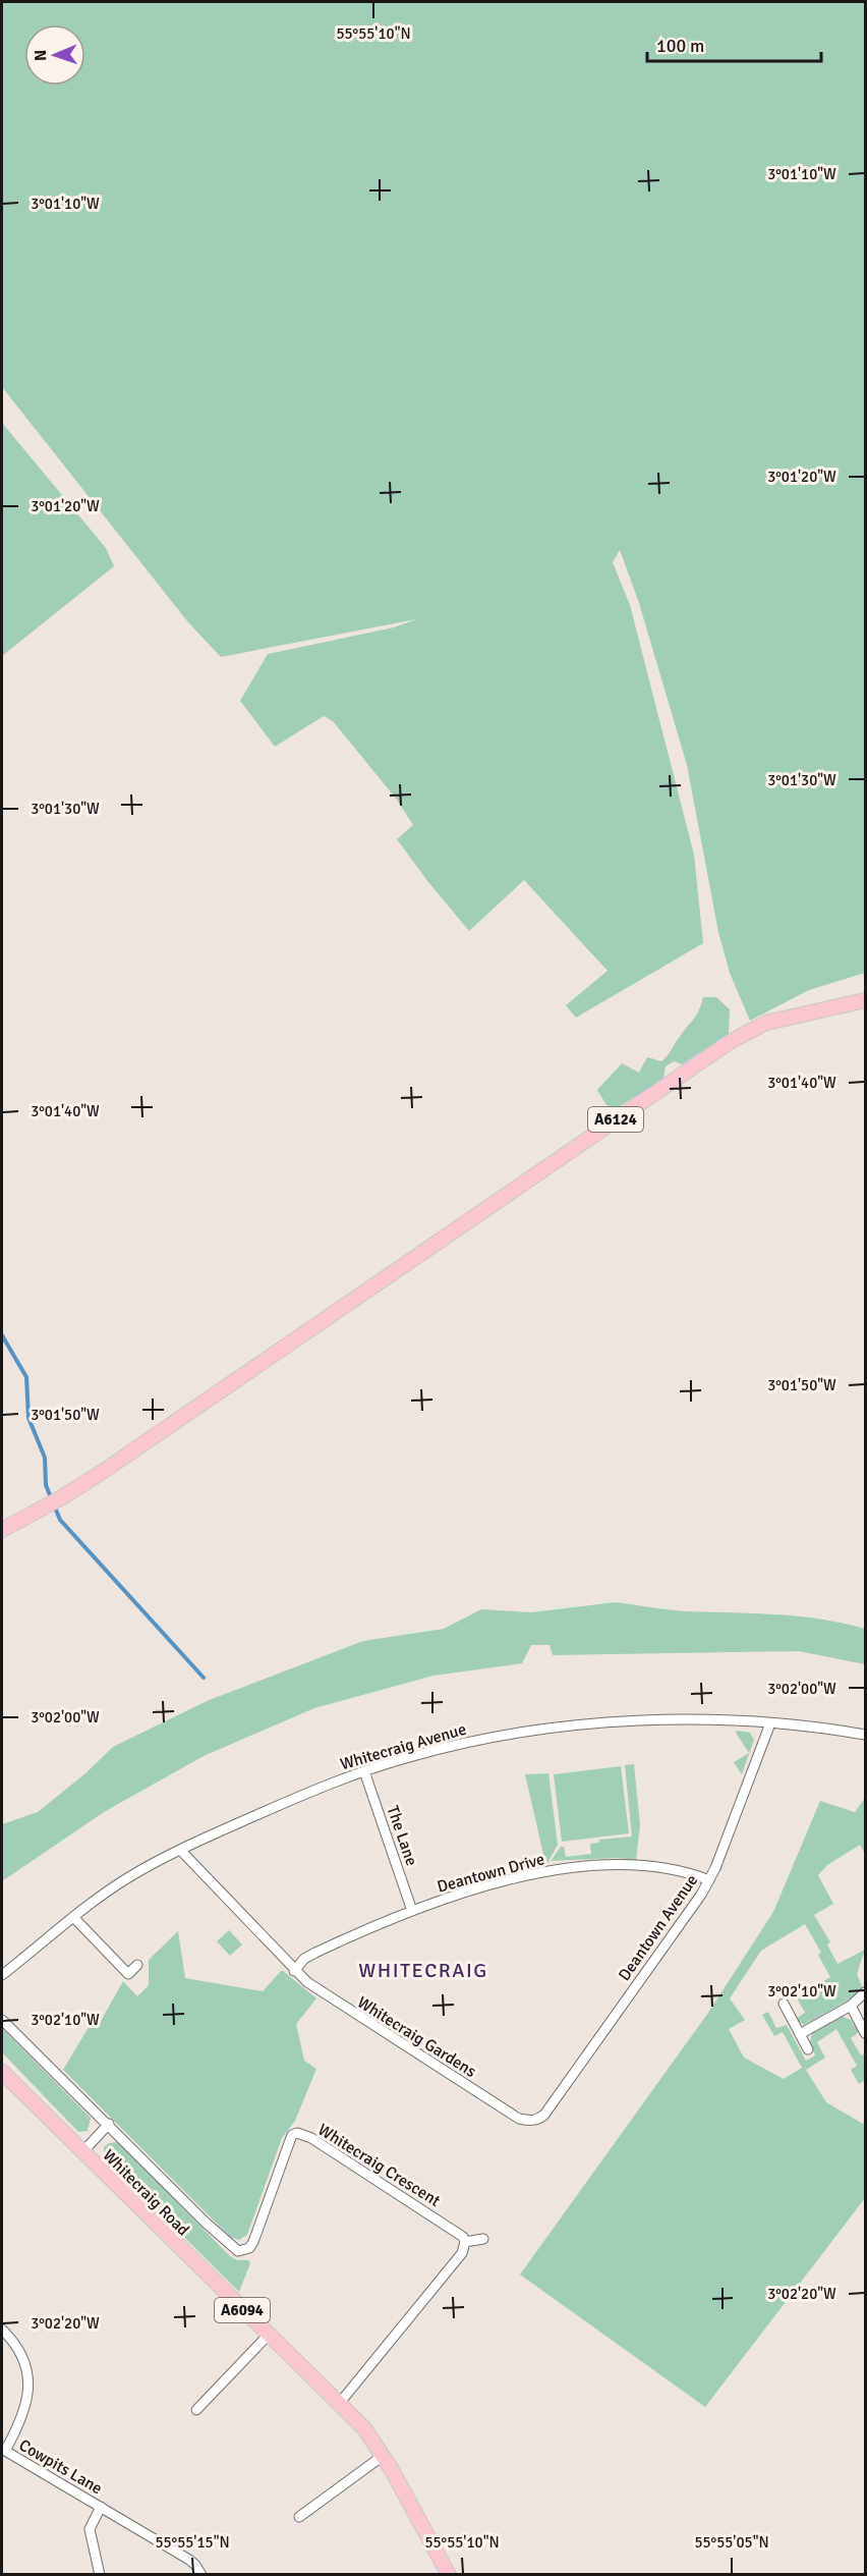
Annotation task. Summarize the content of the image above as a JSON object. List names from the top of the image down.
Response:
{
  "streets": {
    "main road": ["A6124", "Whitecraig Road", "A6094"],
    "street": [
      "Whitecraig Avenue",
      "The Lane",
      "Deantown Drive",
      "Deantown Avenue",
      "Whitecraig Gardens",
      "Whitecraig Crescent",
      "Cowpits Lane"
    ]
  },
  "crossings": [
    ["Whitecraig Avenue", "The Lane"],
    ["Whitecraig Avenue", "Deantown Avenue"],
    ["Whitecraig Avenue", "Whitecraig Gardens"],
    ["The Lane", "Deantown Drive"],
    ["Deantown Drive", "Deantown Avenue"],
    ["Deantown Drive", "Whitecraig Gardens"],
    ["Deantown Avenue", "Whitecraig Gardens"]
  ],
  "districts": ["WHITECRAIG"],
  "scale_bar": "100 m",
  "north": "left",
  "coordinates": [
    "55°55'10\"N",
    "3°01'10\"W",
    "3°01'20\"W",
    "3°01'30\"W",
    "3°01'40\"W",
    "3°01'50\"W",
    "3°02'00\"W",
    "3°02'10\"W",
    "3°02'20\"W",
    "55°55'15\"N",
    "55°55'05\"N"
  ]
}
